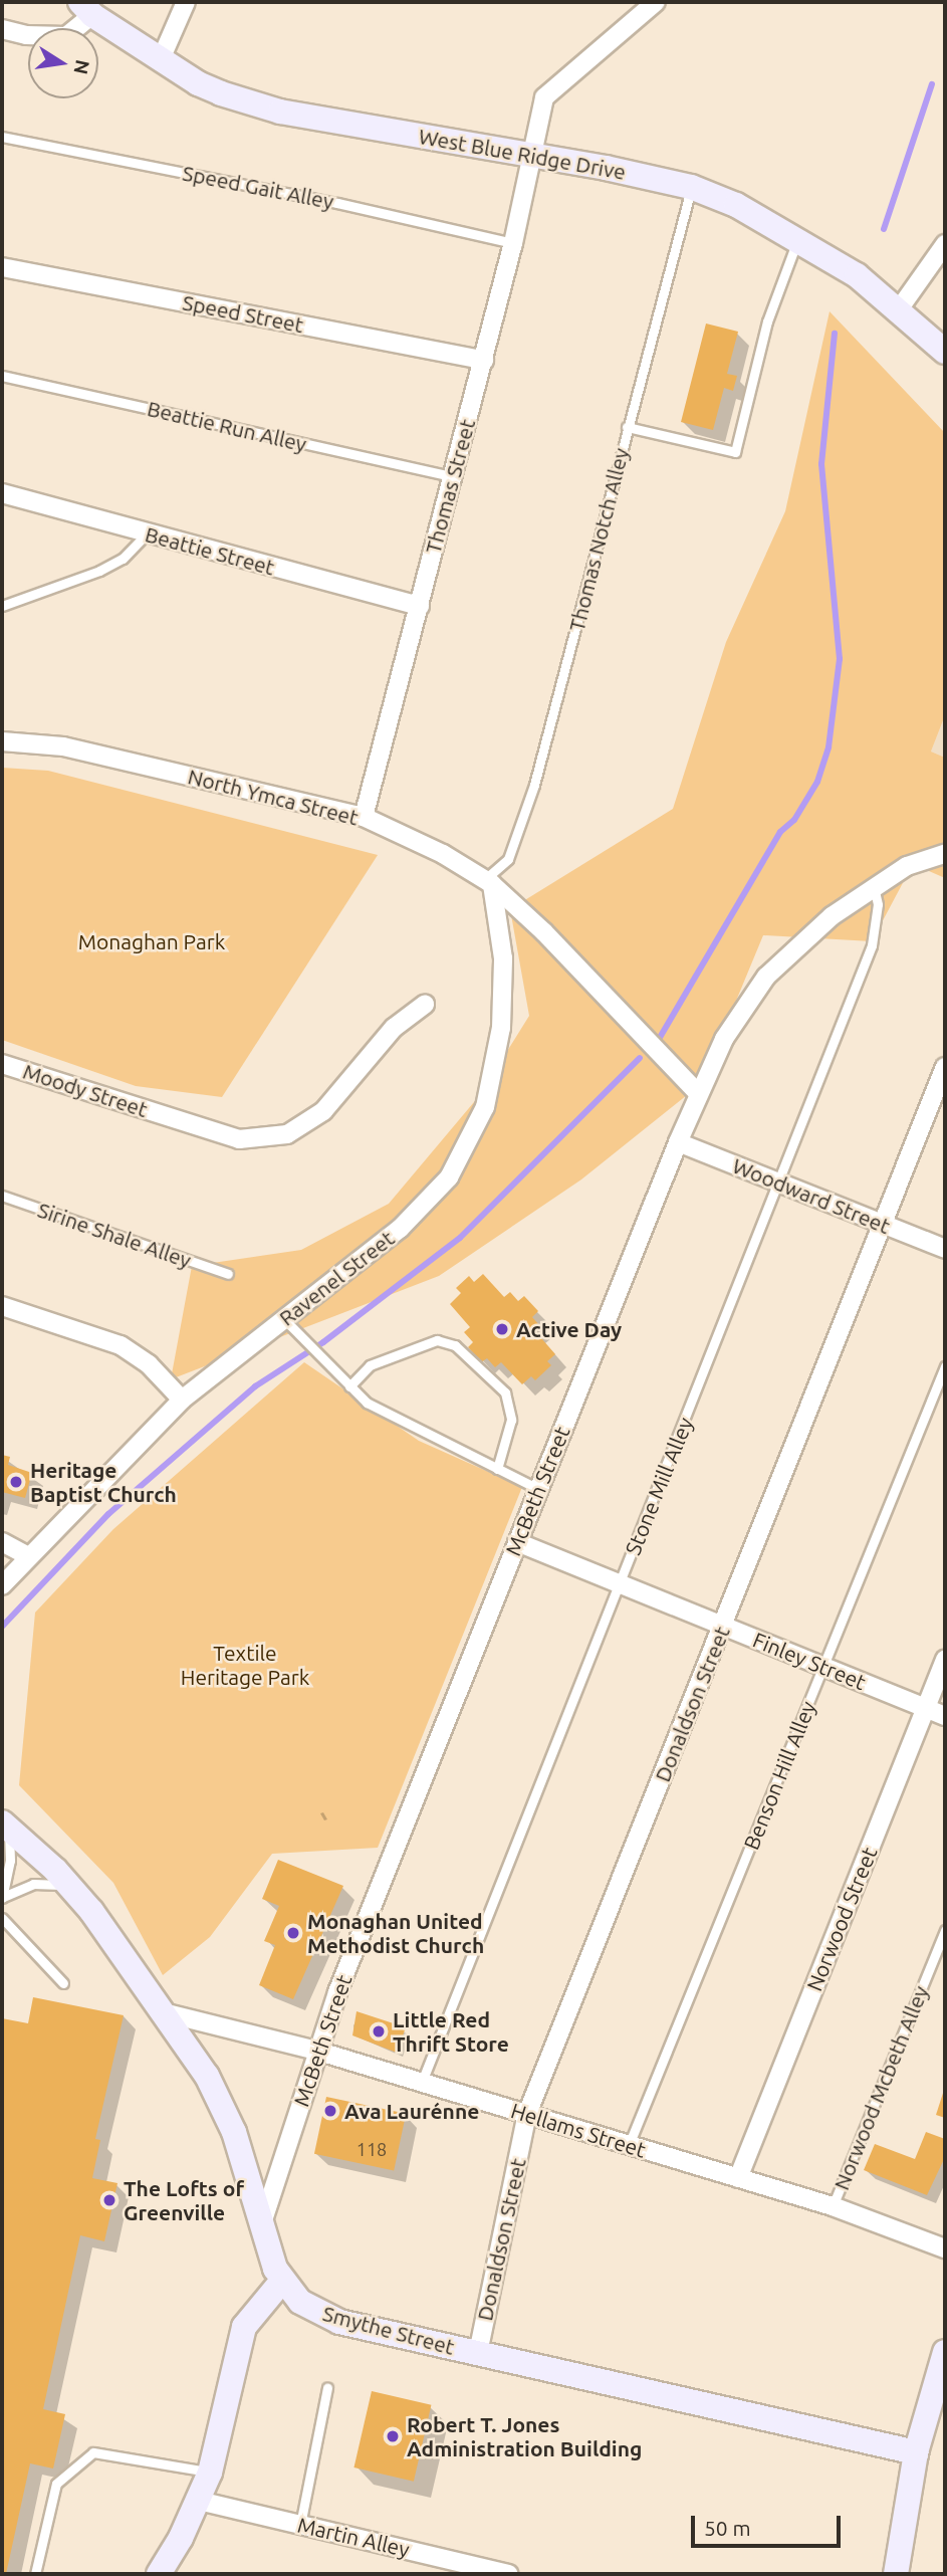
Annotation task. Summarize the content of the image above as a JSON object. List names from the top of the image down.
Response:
{
  "streets": {
    "street": [
      "West Blue Ridge Drive",
      "Speed Street",
      "Thomas Street",
      "Beattie Street",
      "North Ymca Street",
      "Moody Street",
      "Woodward Street",
      "Ravenel Street",
      "McBeth Street",
      "Finley Street",
      "Donaldson Street",
      "Norwood Street",
      "Hellams Street",
      "Smythe Street",
      "Martin Alley"
    ],
    "lane": [
      "Speed Gait Alley",
      "Beattie Run Alley",
      "Thomas Notch Alley",
      "Sirine Shale Alley",
      "Stone Mill Alley",
      "Benson Hill Alley",
      "Norwood Mcbeth Alley"
    ]
  },
  "crossings": [
    ["West Blue Ridge Drive", "Thomas Street"],
    ["West Blue Ridge Drive", "Thomas Notch Alley"],
    ["Speed Gait Alley", "Thomas Street"],
    ["Speed Street", "Thomas Street"],
    ["Beattie Run Alley", "Thomas Street"],
    ["Thomas Street", "Beattie Street"],
    ["Thomas Street", "North Ymca Street"],
    ["Thomas Notch Alley", "North Ymca Street"],
    ["Thomas Notch Alley", "Ravenel Street"],
    ["North Ymca Street", "Ravenel Street"],
    ["North Ymca Street", "McBeth Street"],
    ["Woodward Street", "Stone Mill Alley"],
    ["Woodward Street", "McBeth Street"],
    ["Woodward Street", "Donaldson Street"],
    ["Stone Mill Alley", "McBeth Street"],
    ["Stone Mill Alley", "Finley Street"],
    ["Stone Mill Alley", "Hellams Street"],
    ["McBeth Street", "Finley Street"],
    ["McBeth Street", "Hellams Street"],
    ["McBeth Street", "Smythe Street"],
    ["Finley Street", "Donaldson Street"],
    ["Finley Street", "Benson Hill Alley"],
    ["Finley Street", "Norwood Street"],
    ["Donaldson Street", "Hellams Street"],
    ["Donaldson Street", "Smythe Street"],
    ["Benson Hill Alley", "Hellams Street"],
    ["Norwood Street", "Hellams Street"],
    ["Norwood Mcbeth Alley", "Hellams Street"],
    ["Hellams Street", "Smythe Street"]
  ],
  "parks": ["Monaghan Park", "Textile Heritage Park"],
  "places": [
    "Active Day",
    "Heritage Baptist Church",
    "Monaghan United Methodist Church",
    "Little Red Thrift Store",
    "Ava Laurénne",
    "The Lofts of Greenville",
    "Robert T. Jones Administration Building"
  ],
  "house_numbers": ["118"],
  "scale_bar": "50 m",
  "north": "right"
}
